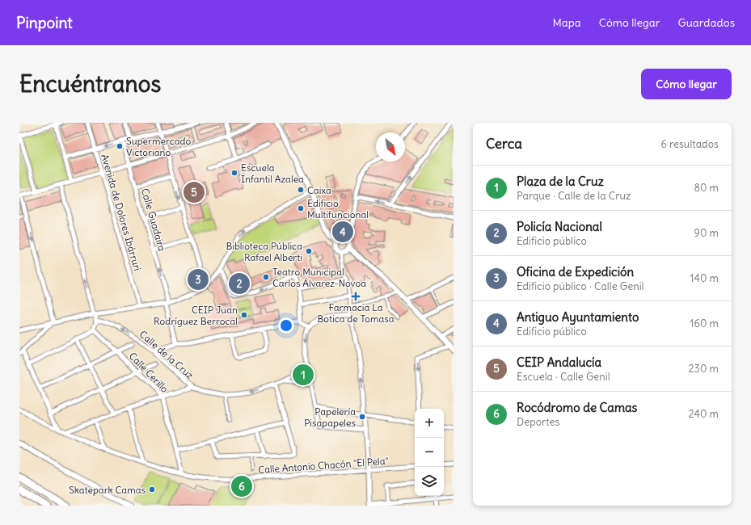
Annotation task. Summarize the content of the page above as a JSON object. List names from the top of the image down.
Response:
{
  "streets": {
    "street": [
      "Avenida de Dolores Ibárruri",
      "Calle Guadaira",
      "Calle de la Cruz",
      "Calle Cerillo",
      "Calle Antonio Chacón \"El Pela\""
    ]
  },
  "crossings": [
    ["Calle Cerillo", "Calle Antonio Chacón \"El Pela\""]
  ],
  "places": {
    "other": [
      "Supermercado Victoriano",
      "Escuela Infantil Azalea",
      "Caixa",
      "Edificio Multifuncional",
      "Biblioteca Pública Rafael Alberti",
      "Teatro Municipal Carlos Álvarez-Novoa",
      "CEIP Juan Rodríguez Berrocal",
      "Papelería Pisapapeles",
      "Skatepark Camas"
    ],
    "health": ["Farmacia La Botica de Tomasa"]
  },
  "north": "bottom right",
  "page": {
    "header": "Pinpoint",
    "nav": ["Mapa", "Cómo llegar", "Guardados"],
    "buttons": "Cómo llegar",
    "title": "Encuéntranos",
    "heading": ["Cerca", "6 resultados"],
    "list": [
      {
        "mark": "1",
        "name": "Plaza de la Cruz",
        "note": "Parque · Calle de la Cruz",
        "value": "80 m"
      },
      {
        "mark": "2",
        "name": "Policía Nacional",
        "note": "Edificio público",
        "value": "90 m"
      },
      {
        "mark": "3",
        "name": "Oficina de Expedición",
        "note": "Edificio público · Calle Genil",
        "value": "140 m"
      },
      {
        "mark": "4",
        "name": "Antiguo Ayuntamiento",
        "note": "Edificio público",
        "value": "160 m"
      },
      {
        "mark": "5",
        "name": "CEIP Andalucía",
        "note": "Escuela · Calle Genil",
        "value": "230 m"
      },
      {
        "mark": "6",
        "name": "Rocódromo de Camas",
        "note": "Deportes",
        "value": "240 m"
      }
    ],
    "pins": [
      "5",
      "4",
      "3",
      "2",
      "1",
      "6"
    ],
    "map_buttons": ["+", "−"]
  }
}
